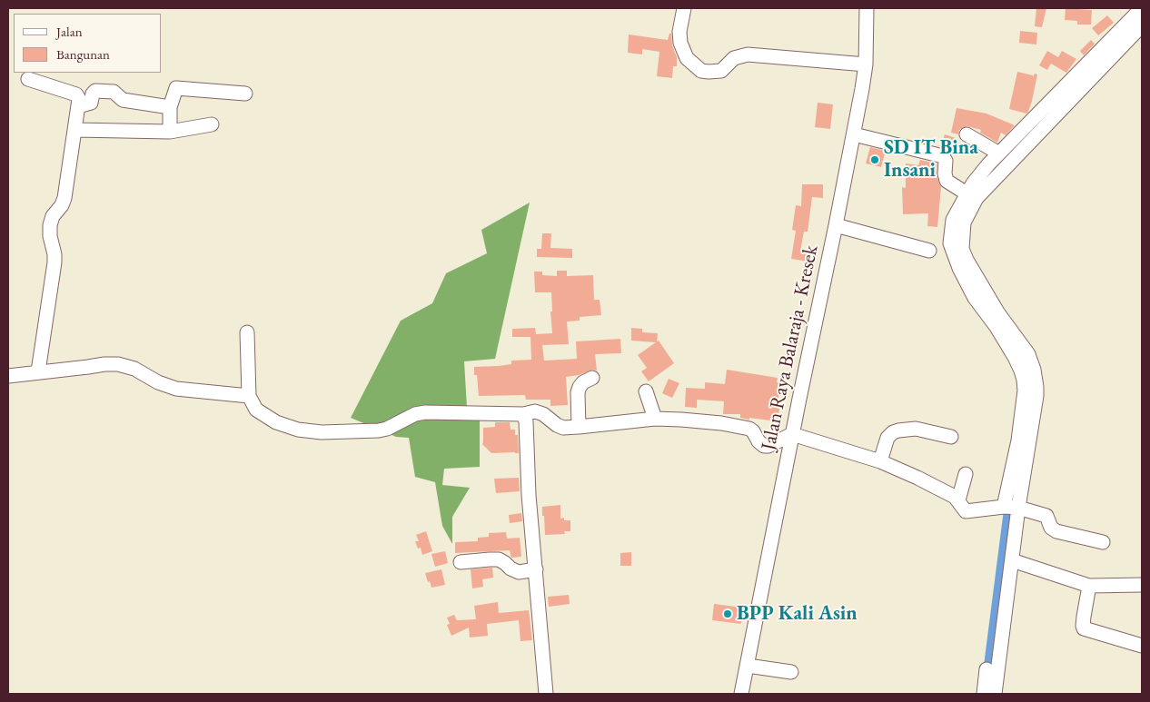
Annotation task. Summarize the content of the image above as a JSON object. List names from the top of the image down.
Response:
{
  "streets": {
    "street": ["Jalan Raya Balaraja - Kresek"]
  },
  "places": ["SD IT Bina Insani", "BPP Kali Asin"],
  "legend": ["Jalan", "Bangunan"]
}
